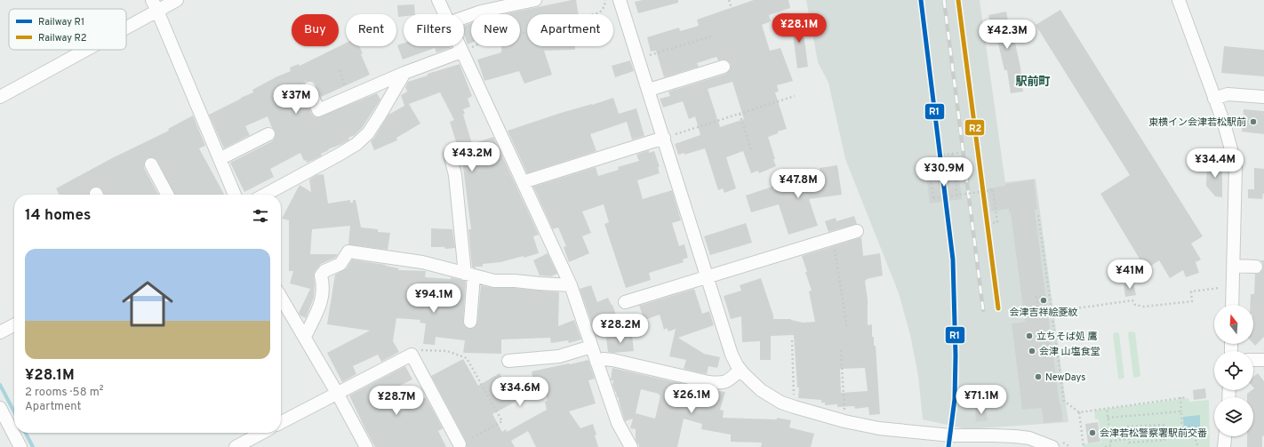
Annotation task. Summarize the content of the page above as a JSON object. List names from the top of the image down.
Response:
{
  "districts": ["駅前町"],
  "places": [
    "東横イン会津若松駅前",
    "会津吉祥絵菱紋",
    "立ちそば処 鷹",
    "会津 山塩食堂",
    "NewDays",
    "会津若松警察署駅前交番"
  ],
  "lines": ["rail line R1", "rail line R2"],
  "legend": ["Railway R1", "Railway R2"],
  "north": "top",
  "page": {
    "price": [
      "¥28.1M",
      "¥42.3M",
      "¥37M",
      "¥43.2M",
      "¥34.4M",
      "¥30.9M",
      "¥47.8M",
      "¥41M",
      "¥94.1M",
      "¥28.2M",
      "¥34.6M",
      "¥26.1M",
      "¥71.1M",
      "¥28.7M"
    ],
    "chip": [
      "Buy",
      "Rent",
      "Filters",
      "New",
      "Apartment"
    ],
    "heading": "14 homes",
    "list": [
      {
        "name": "¥28.1M",
        "note": "2 rooms · 58 m² · Apartment"
      }
    ]
  }
}
